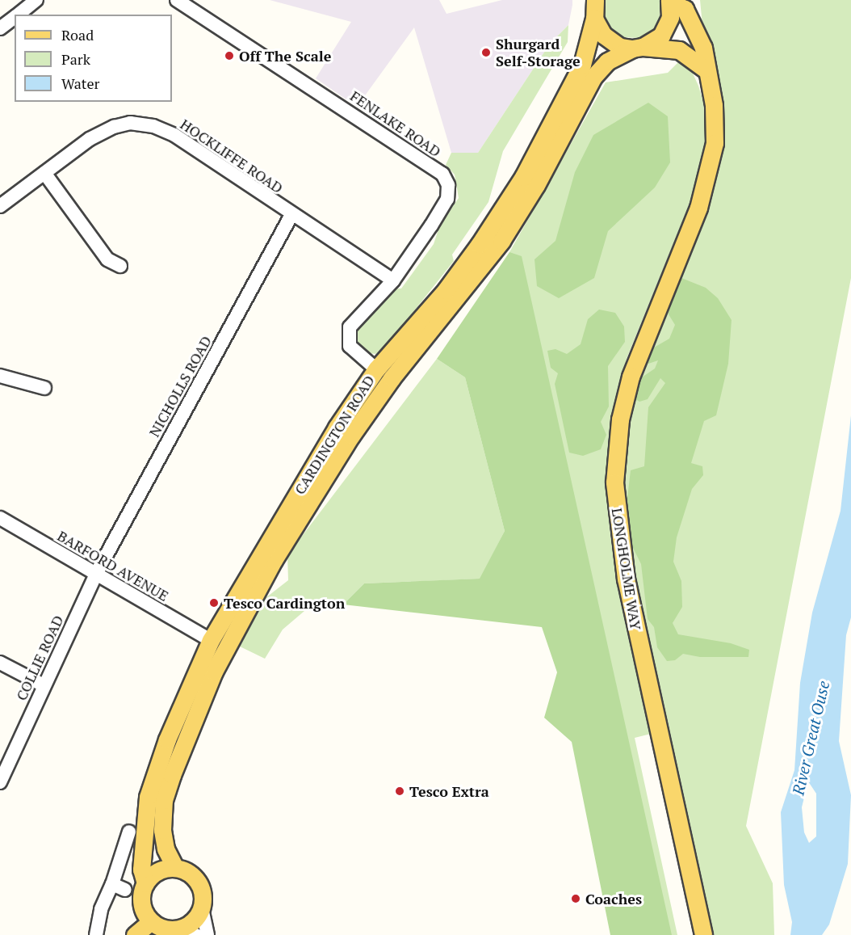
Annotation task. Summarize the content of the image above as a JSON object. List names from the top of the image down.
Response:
{
  "streets": {
    "main road": ["CARDINGTON ROAD", "LONGHOLME WAY"],
    "street": [
      "FENLAKE ROAD",
      "HOCKLIFFE ROAD",
      "NICHOLLS ROAD",
      "BARFORD AVENUE",
      "COLLIE ROAD"
    ]
  },
  "crossings": [
    ["FENLAKE ROAD", "HOCKLIFFE ROAD"],
    ["FENLAKE ROAD", "CARDINGTON ROAD"],
    ["HOCKLIFFE ROAD", "NICHOLLS ROAD"],
    ["NICHOLLS ROAD", "BARFORD AVENUE"],
    ["NICHOLLS ROAD", "COLLIE ROAD"],
    ["CARDINGTON ROAD", "BARFORD AVENUE"],
    ["CARDINGTON ROAD", "LONGHOLME WAY"],
    ["BARFORD AVENUE", "COLLIE ROAD"]
  ],
  "water": ["River Great Ouse"],
  "places": [
    "Shurgard Self-Storage",
    "Off The Scale",
    "Tesco Cardington",
    "Tesco Extra",
    "Coaches"
  ],
  "legend": ["Road", "Park", "Water"]
}
